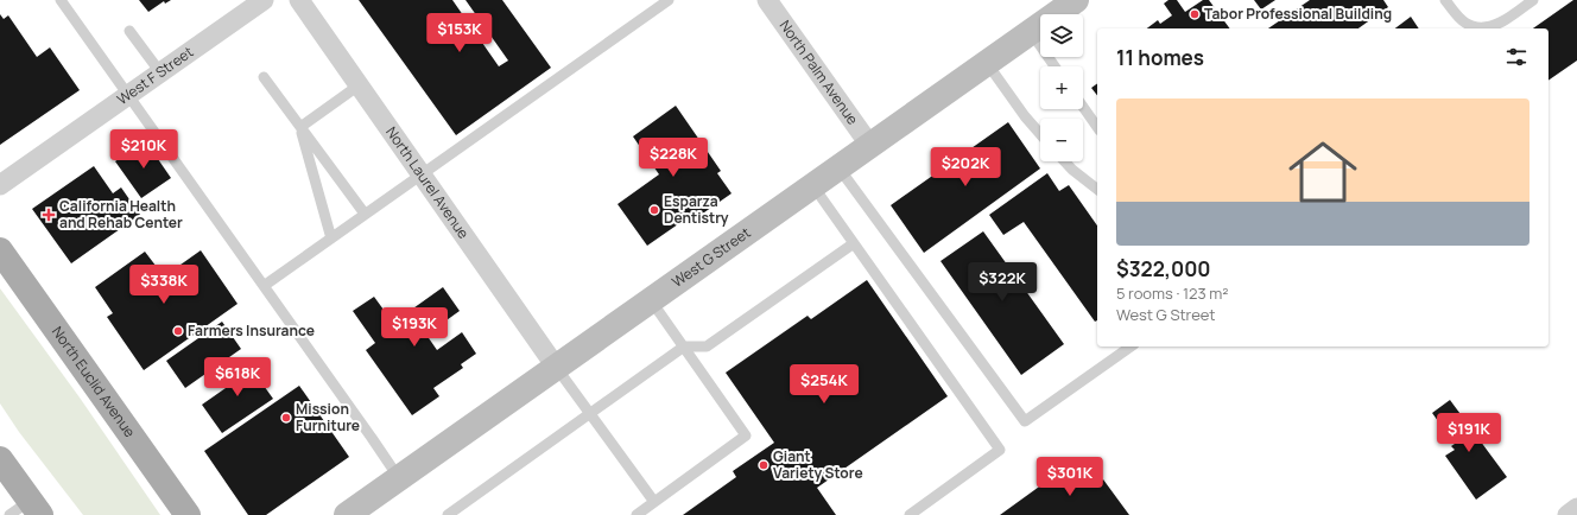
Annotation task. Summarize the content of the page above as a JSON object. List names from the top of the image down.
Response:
{
  "streets": {
    "main road": ["North Euclid Avenue"],
    "street": [
      "North Palm Avenue",
      "West F Street",
      "North Laurel Avenue",
      "West G Street"
    ]
  },
  "crossings": [
    ["North Palm Avenue", "West G Street"],
    ["North Laurel Avenue", "West G Street"]
  ],
  "places": {
    "other": [
      "Tabor Professional Building",
      "Esparza Dentistry",
      "Farmers Insurance",
      "Mission Furniture",
      "Giant Variety Store"
    ],
    "health": ["California Health and Rehab Center"]
  },
  "page": {
    "price": [
      "$153K",
      "$210K",
      "$228K",
      "$202K",
      "$322K",
      "$338K",
      "$193K",
      "$618K",
      "$254K",
      "$191K",
      "$301K"
    ],
    "map_buttons": ["+", "−"],
    "heading": "11 homes",
    "list": [
      {
        "name": "$322,000",
        "note": "5 rooms · 123 m² · West G Street"
      }
    ]
  }
}
